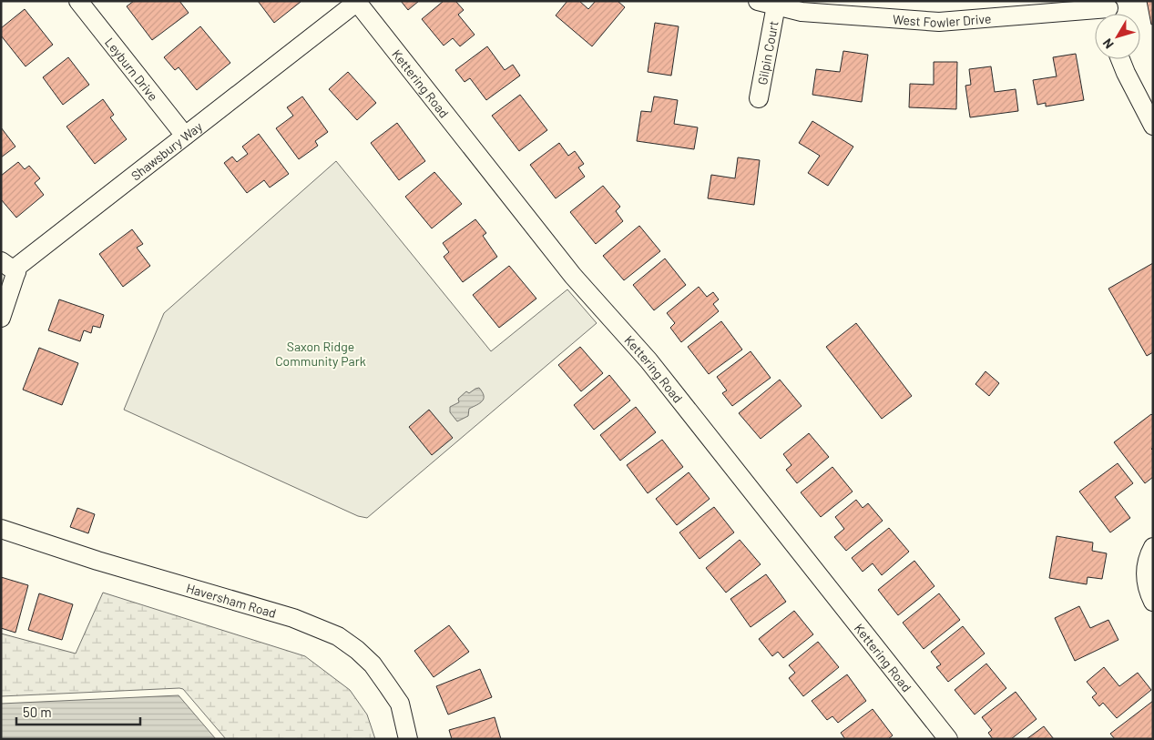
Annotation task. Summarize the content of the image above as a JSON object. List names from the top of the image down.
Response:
{
  "streets": {
    "street": [
      "West Fowler Drive",
      "Gilpin Court",
      "Leyburn Drive",
      "Kettering Road",
      "Shawsbury Way",
      "Haversham Road"
    ]
  },
  "crossings": [
    ["West Fowler Drive", "Gilpin Court"],
    ["Leyburn Drive", "Shawsbury Way"],
    ["Kettering Road", "Shawsbury Way"]
  ],
  "parks": ["Saxon Ridge Community Park"],
  "scale_bar": "50 m",
  "north": "bottom left"
}
